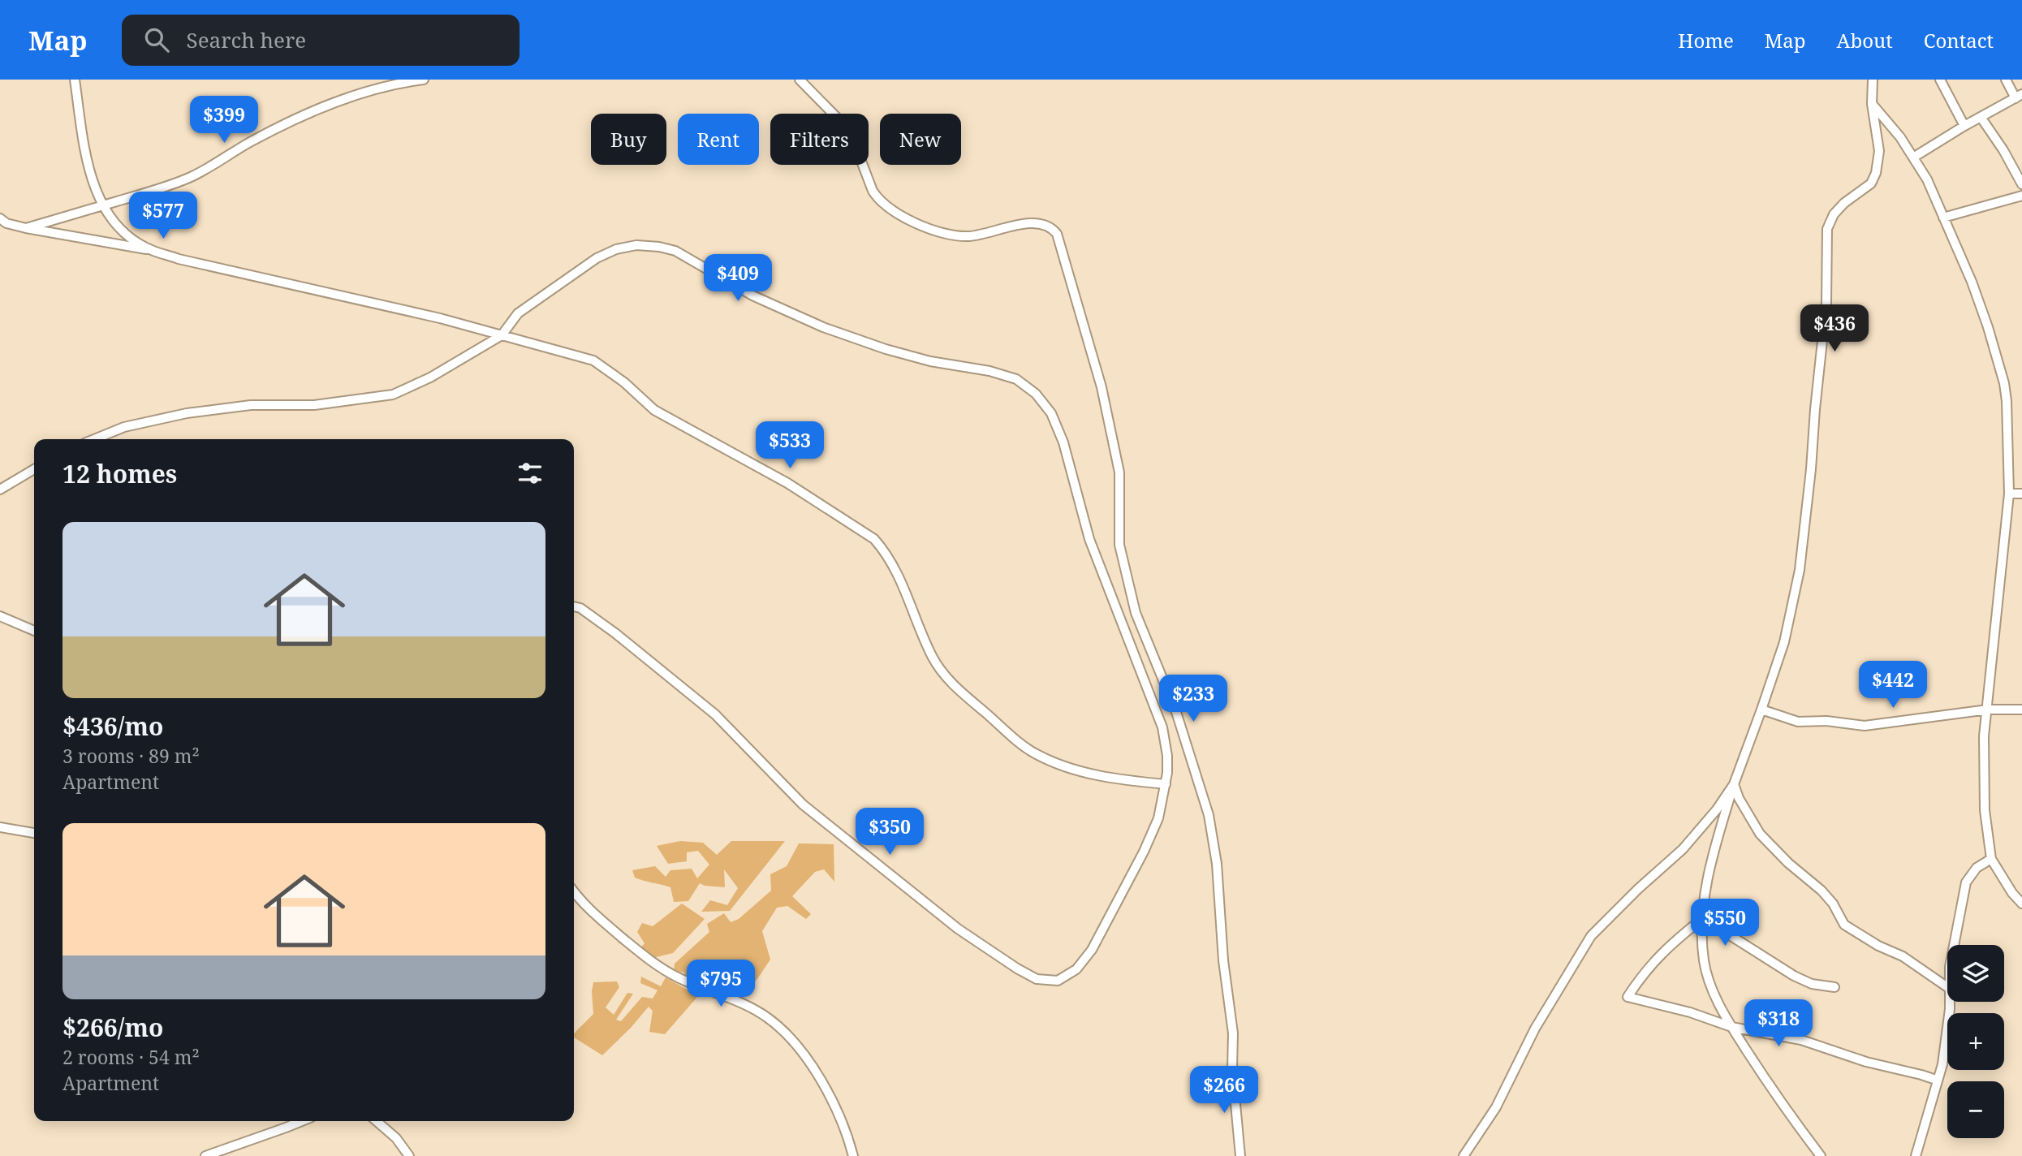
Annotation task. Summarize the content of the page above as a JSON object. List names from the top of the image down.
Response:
{
  "page": {
    "header": "Map",
    "search": "Search here",
    "nav": [
      "Home",
      "Map",
      "About",
      "Contact"
    ],
    "price": [
      "$399",
      "$577",
      "$409",
      "$436",
      "$533",
      "$442",
      "$233",
      "$350",
      "$550",
      "$795",
      "$318",
      "$266"
    ],
    "chip": [
      "Buy",
      "Rent",
      "Filters",
      "New"
    ],
    "heading": "12 homes",
    "list": [
      {
        "name": "$436/mo",
        "note": "3 rooms · 89 m² · Apartment"
      },
      {
        "name": "$266/mo",
        "note": "2 rooms · 54 m² · Apartment"
      }
    ],
    "map_buttons": ["+", "−"]
  }
}
